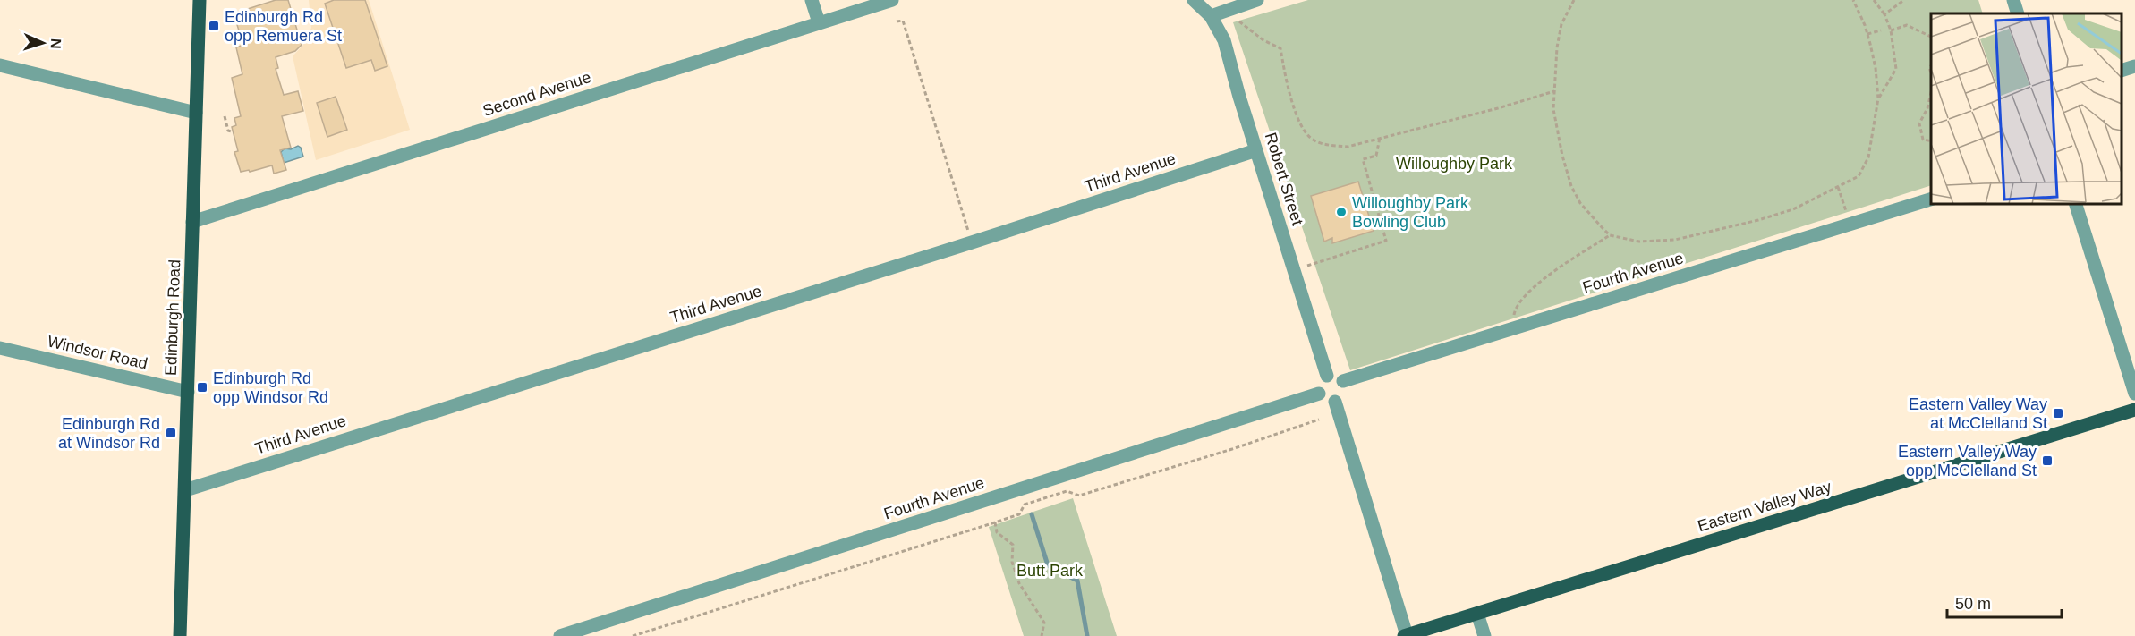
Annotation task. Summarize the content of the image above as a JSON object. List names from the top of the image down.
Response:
{
  "streets": {
    "main road": ["Edinburgh Road", "Eastern Valley Way"],
    "street": [
      "Second Avenue",
      "Third Avenue",
      "Robert Street",
      "Fourth Avenue",
      "Windsor Road"
    ]
  },
  "crossings": [
    ["Second Avenue", "Edinburgh Road"],
    ["Third Avenue", "Robert Street"],
    ["Third Avenue", "Edinburgh Road"],
    ["Robert Street", "Fourth Avenue"],
    ["Edinburgh Road", "Windsor Road"]
  ],
  "parks": ["Willoughby Park", "Butt Park"],
  "places": {
    "transit": [
      "Edinburgh Rd opp Remuera St",
      "Edinburgh Rd opp Windsor Rd",
      "Eastern Valley Way at McClelland St",
      "Edinburgh Rd at Windsor Rd",
      "Eastern Valley Way opp McClelland St"
    ],
    "other": ["Willoughby Park Bowling Club"]
  },
  "scale_bar": "50 m",
  "north": "right"
}
